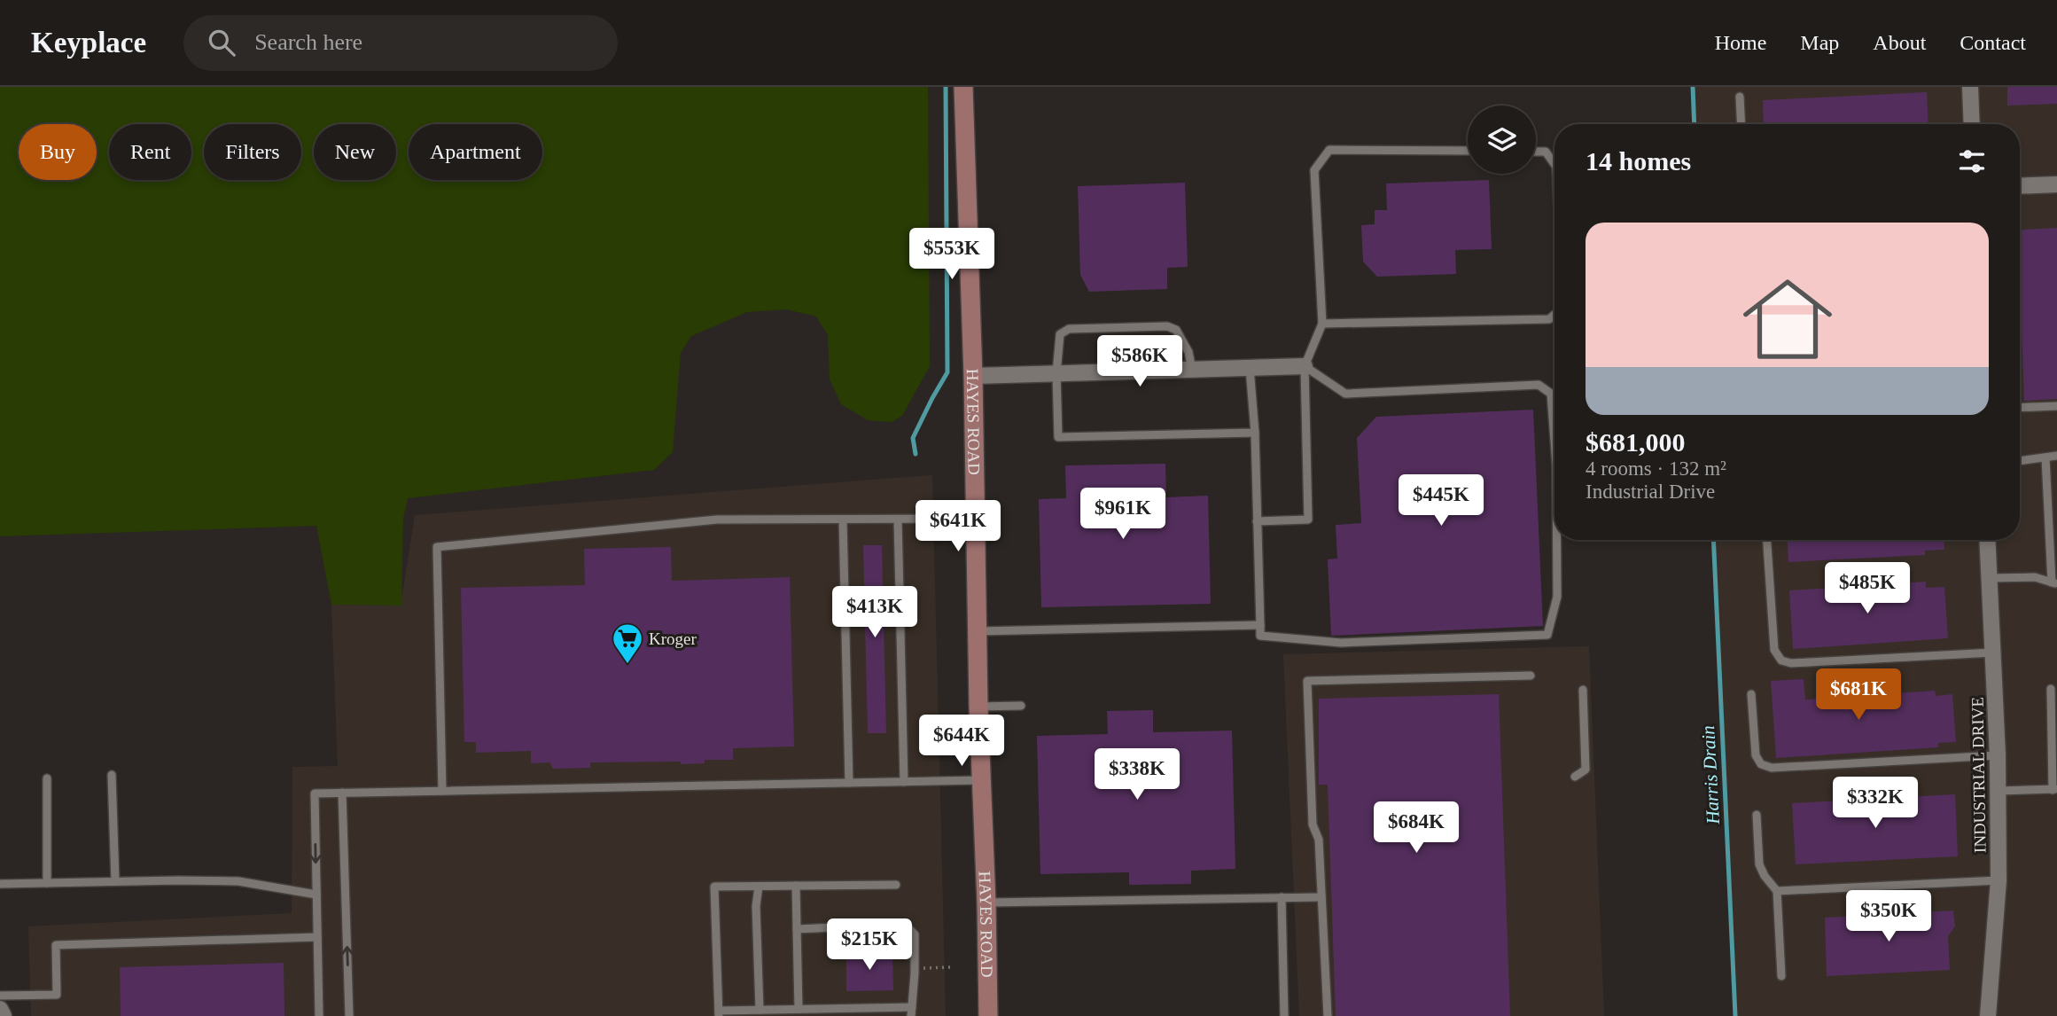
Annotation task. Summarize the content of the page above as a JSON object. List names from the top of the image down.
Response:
{
  "streets": {
    "street": ["HAYES ROAD", "INDUSTRIAL DRIVE"]
  },
  "water": ["Harris Drain"],
  "places": {
    "supermarket": ["Kroger"]
  },
  "page": {
    "header": "Keyplace",
    "search": "Search here",
    "nav": [
      "Home",
      "Map",
      "About",
      "Contact"
    ],
    "chip": [
      "Buy",
      "Rent",
      "Filters",
      "New",
      "Apartment"
    ],
    "heading": "14 homes",
    "list": [
      {
        "name": "$681,000",
        "note": "4 rooms · 132 m² · Industrial Drive"
      }
    ],
    "price": [
      "$553K",
      "$586K",
      "$445K",
      "$961K",
      "$641K",
      "$485K",
      "$413K",
      "$681K",
      "$644K",
      "$338K",
      "$332K",
      "$684K",
      "$350K",
      "$215K"
    ]
  }
}
